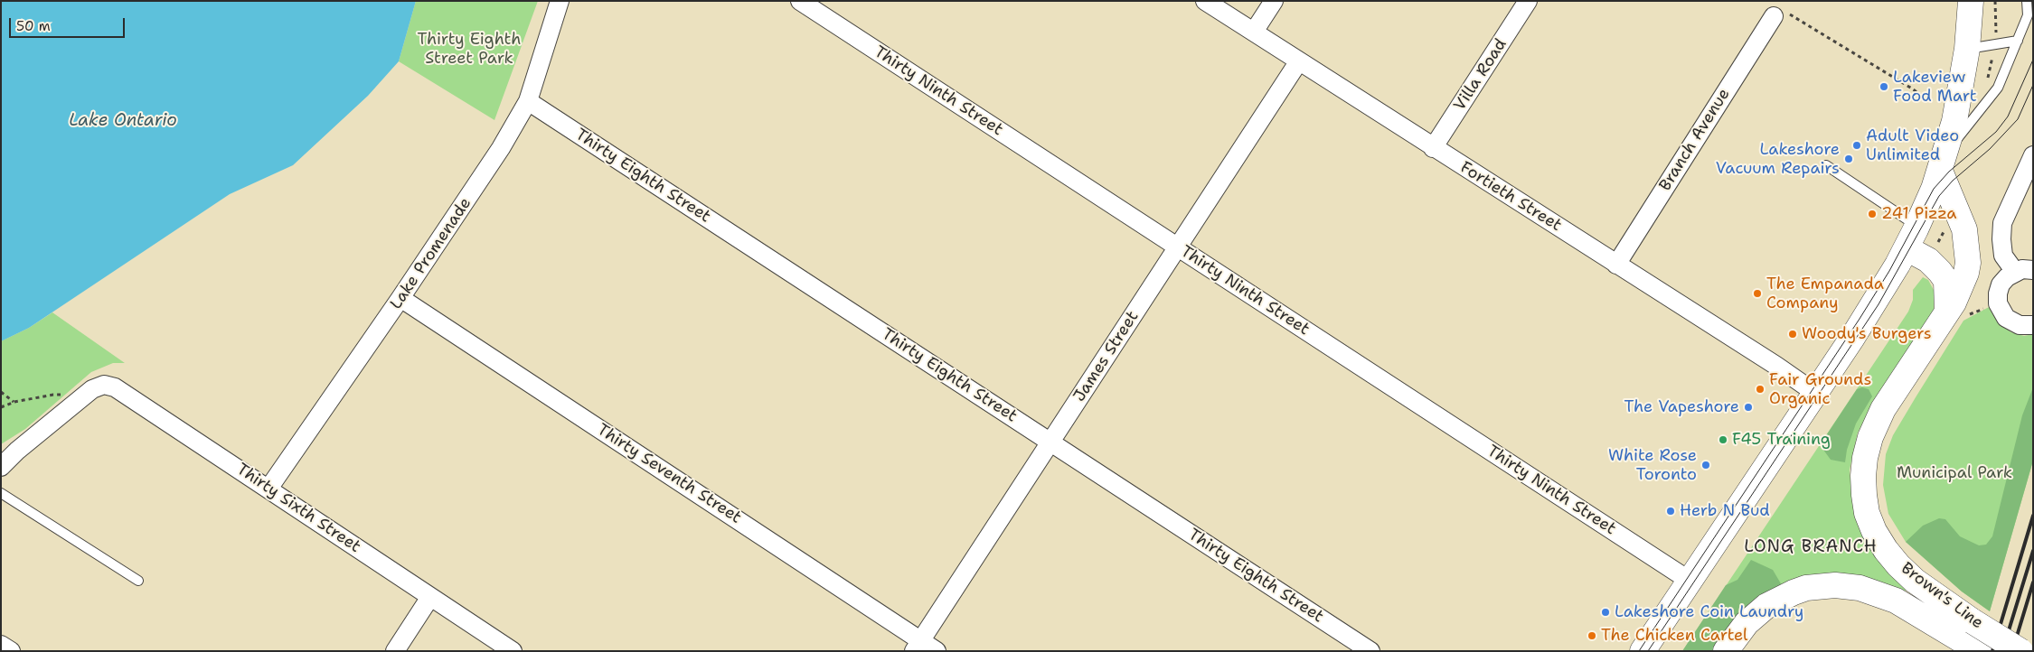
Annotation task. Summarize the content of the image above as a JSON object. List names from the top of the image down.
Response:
{
  "streets": {
    "main road": ["Brown's Line"],
    "street": [
      "Villa Road",
      "Thirty Ninth Street",
      "Branch Avenue",
      "Thirty Eighth Street",
      "Fortieth Street",
      "Lake Promenade",
      "James Street",
      "Thirty Seventh Street",
      "Thirty Sixth Street"
    ]
  },
  "crossings": [
    ["Villa Road", "Fortieth Street"],
    ["Thirty Ninth Street", "James Street"],
    ["Branch Avenue", "Fortieth Street"],
    ["Thirty Eighth Street", "Lake Promenade"],
    ["Thirty Eighth Street", "James Street"],
    ["Fortieth Street", "James Street"],
    ["Lake Promenade", "Thirty Seventh Street"],
    ["Lake Promenade", "Thirty Sixth Street"],
    ["James Street", "Thirty Seventh Street"]
  ],
  "districts": ["LONG BRANCH"],
  "water": ["Lake Ontario"],
  "parks": ["Thirty Eighth Street Park", "Municipal Park"],
  "places": [
    "Lakeview Food Mart",
    "Adult Video Unlimited",
    "Lakeshore Vacuum Repairs",
    "241 Pizza",
    "The Empanada Company",
    "Woody's Burgers",
    "Fair Grounds Organic",
    "The Vapeshore",
    "F45 Training",
    "White Rose Toronto",
    "Herb N Bud",
    "Lakeshore Coin Laundry",
    "The Chicken Cartel"
  ],
  "scale_bar": "50 m"
}
